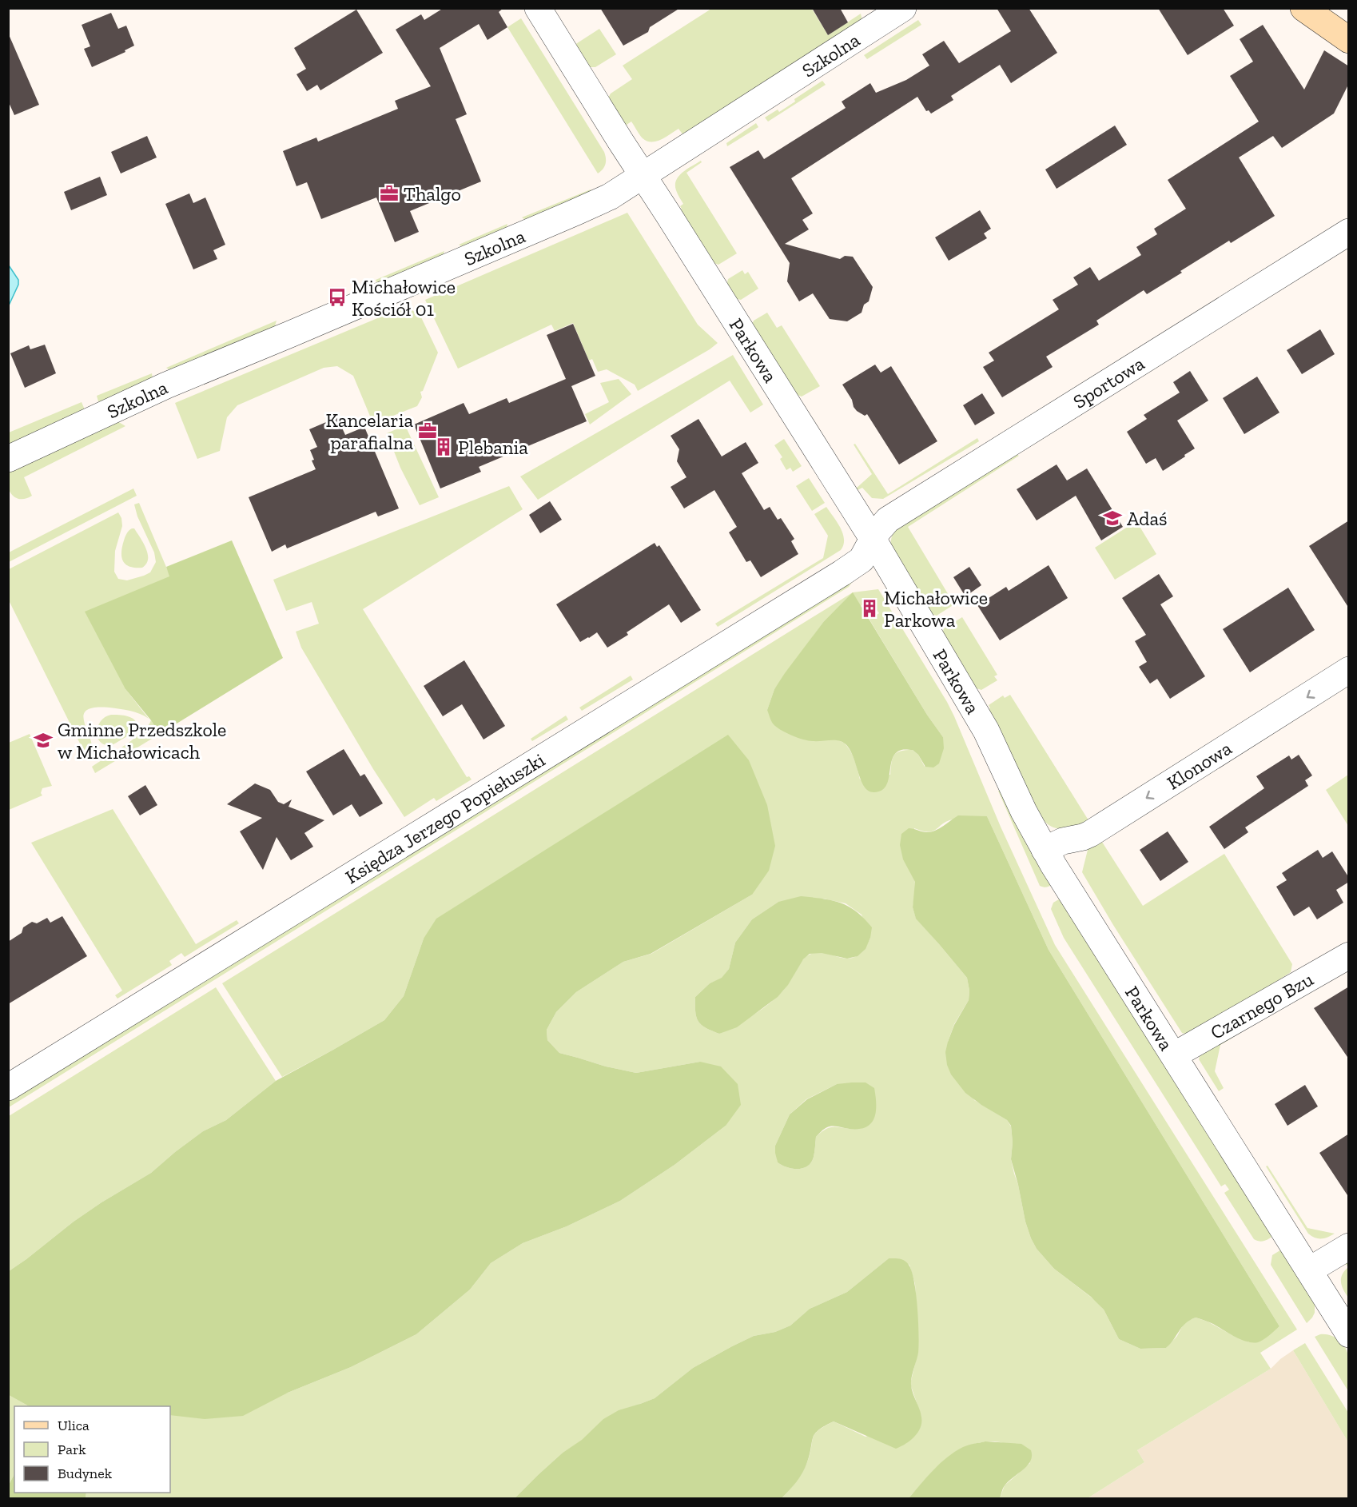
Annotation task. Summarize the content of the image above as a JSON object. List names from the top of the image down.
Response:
{
  "streets": {
    "street": [
      "Szkolna",
      "Parkowa",
      "Sportowa",
      "Klonowa",
      "Księdza Jerzego Popiełuszki",
      "Czarnego Bzu"
    ]
  },
  "crossings": [
    ["Szkolna", "Parkowa"],
    ["Parkowa", "Sportowa"],
    ["Parkowa", "Klonowa"],
    ["Parkowa", "Księdza Jerzego Popiełuszki"],
    ["Parkowa", "Czarnego Bzu"],
    ["Sportowa", "Księdza Jerzego Popiełuszki"]
  ],
  "one_way": ["Klonowa"],
  "places": {
    "office": ["Thalgo", "Kancelaria parafialna"],
    "bus stop": ["Michałowice Kościół 01"],
    "building": ["Plebania", "Michałowice Parkowa"],
    "school or university": ["Adaś", "Gminne Przedszkole w Michałowicach"]
  },
  "legend": ["Ulica", "Park", "Budynek"]
}
